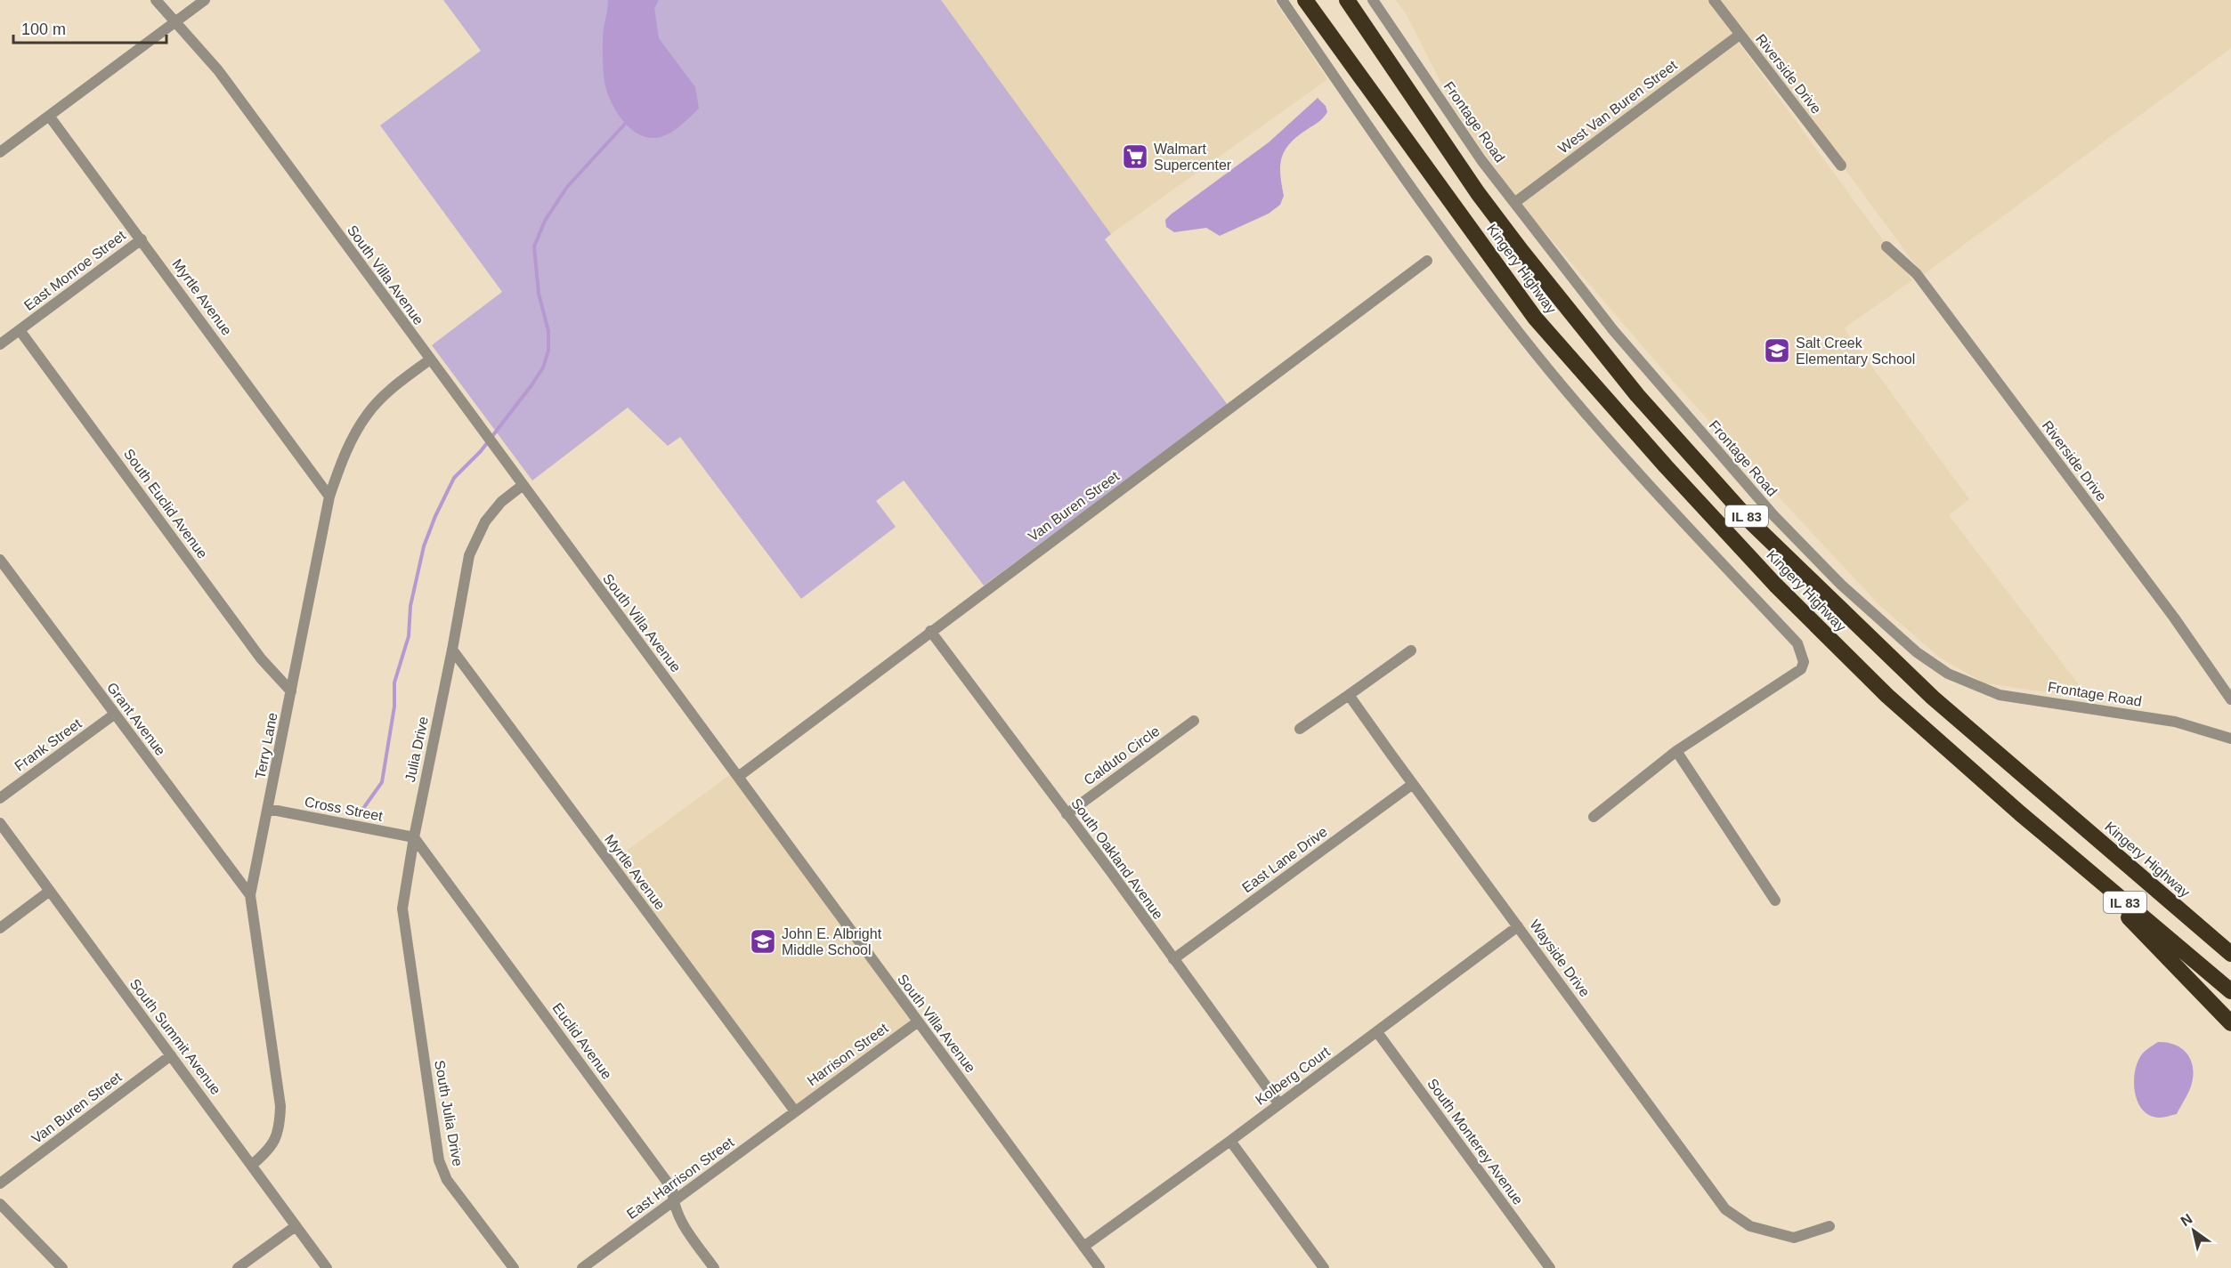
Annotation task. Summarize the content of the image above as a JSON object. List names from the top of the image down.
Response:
{
  "streets": {
    "highway": ["Kingery Highway", "IL 83"],
    "street": [
      "Riverside Drive",
      "West Van Buren Street",
      "Frontage Road",
      "East Monroe Street",
      "South Villa Avenue",
      "Myrtle Avenue",
      "South Euclid Avenue",
      "Van Buren Street",
      "Grant Avenue",
      "Frank Street",
      "Terry Lane",
      "Julia Drive",
      "Calduto Circle",
      "Cross Street",
      "South Oakland Avenue",
      "East Lane Drive",
      "Wayside Drive",
      "South Summit Avenue",
      "Euclid Avenue",
      "Harrison Street",
      "Kolberg Court",
      "South Julia Drive",
      "South Monterey Avenue",
      "East Harrison Street"
    ]
  },
  "crossings": [
    ["Riverside Drive", "West Van Buren Street"],
    ["West Van Buren Street", "Frontage Road"],
    ["East Monroe Street", "Myrtle Avenue"],
    ["East Monroe Street", "South Euclid Avenue"],
    ["South Villa Avenue", "Van Buren Street"],
    ["South Villa Avenue", "Terry Lane"],
    ["South Villa Avenue", "Julia Drive"],
    ["South Villa Avenue", "Harrison Street"],
    ["South Villa Avenue", "Kolberg Court"],
    ["Myrtle Avenue", "Terry Lane"],
    ["Myrtle Avenue", "Julia Drive"],
    ["Myrtle Avenue", "Harrison Street"],
    ["Myrtle Avenue", "East Harrison Street"],
    ["South Euclid Avenue", "Terry Lane"],
    ["Van Buren Street", "South Oakland Avenue"],
    ["Van Buren Street", "South Summit Avenue"],
    ["Grant Avenue", "Frank Street"],
    ["Grant Avenue", "Terry Lane"],
    ["Terry Lane", "Cross Street"],
    ["Terry Lane", "South Summit Avenue"],
    ["Julia Drive", "Cross Street"],
    ["Julia Drive", "Euclid Avenue"],
    ["Julia Drive", "South Julia Drive"],
    ["Calduto Circle", "South Oakland Avenue"],
    ["Cross Street", "Euclid Avenue"],
    ["South Oakland Avenue", "East Lane Drive"],
    ["South Oakland Avenue", "Kolberg Court"],
    ["East Lane Drive", "Wayside Drive"],
    ["Wayside Drive", "Kolberg Court"],
    ["Euclid Avenue", "East Harrison Street"],
    ["Harrison Street", "East Harrison Street"],
    ["Kolberg Court", "South Monterey Avenue"]
  ],
  "places": {
    "supermarket": ["Walmart Supercenter"],
    "school or university": ["Salt Creek Elementary School", "John E. Albright Middle School"]
  },
  "scale_bar": "100 m",
  "north": "top left"
}
